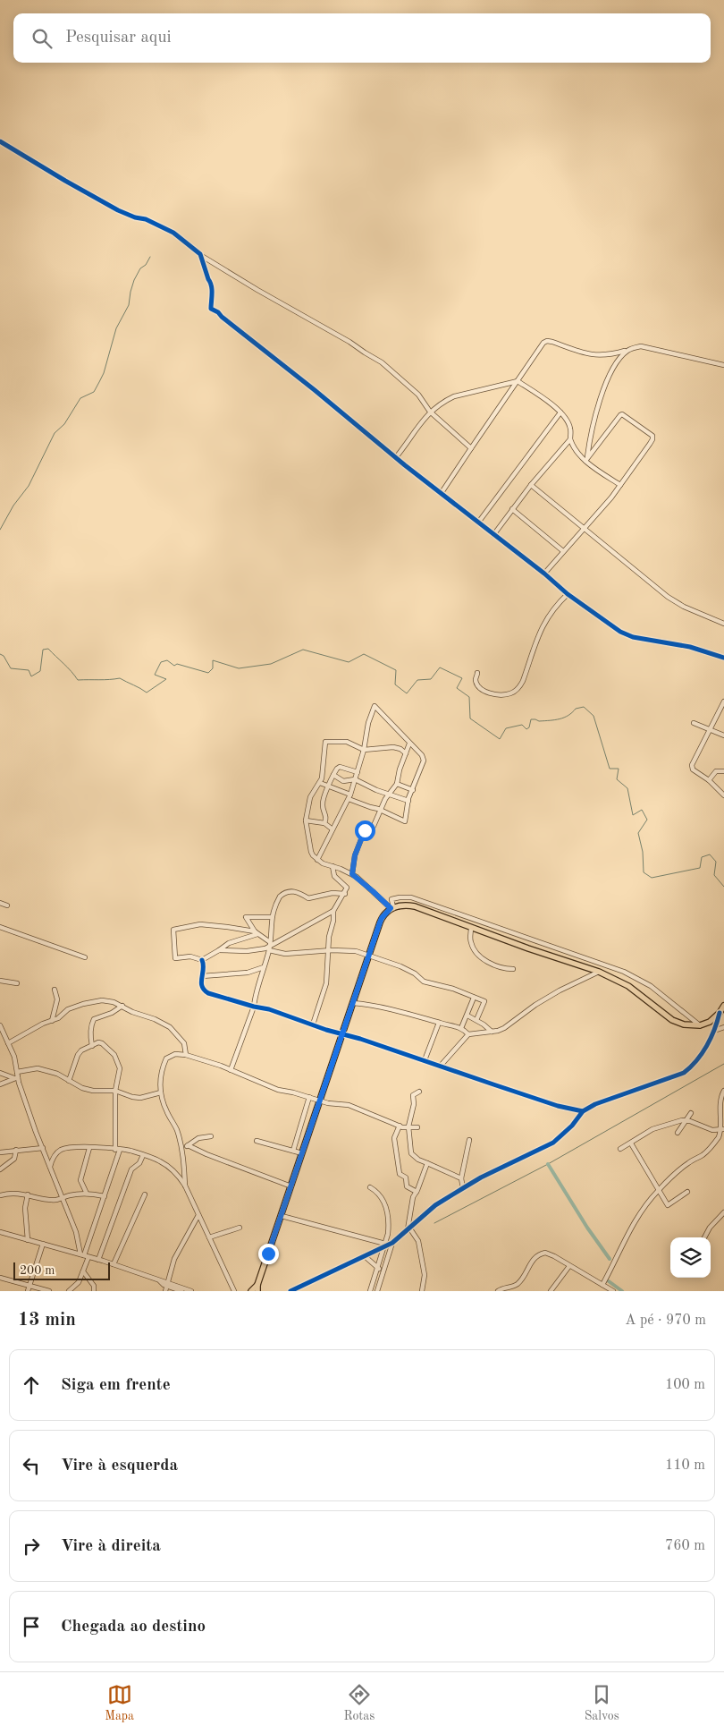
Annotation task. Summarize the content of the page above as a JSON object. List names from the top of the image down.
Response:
{
  "scale_bar": "200 m",
  "page": {
    "search": "Pesquisar aqui",
    "scale": "200 m",
    "heading": ["13 min", "A pé · 970 m"],
    "list": [
      ["Siga em frente", "100 m"],
      ["Vire à esquerda", "110 m"],
      ["Vire à direita", "760 m"],
      "Chegada ao destino"
    ],
    "nav": ["Mapa", "Rotas", "Salvos"]
  }
}
